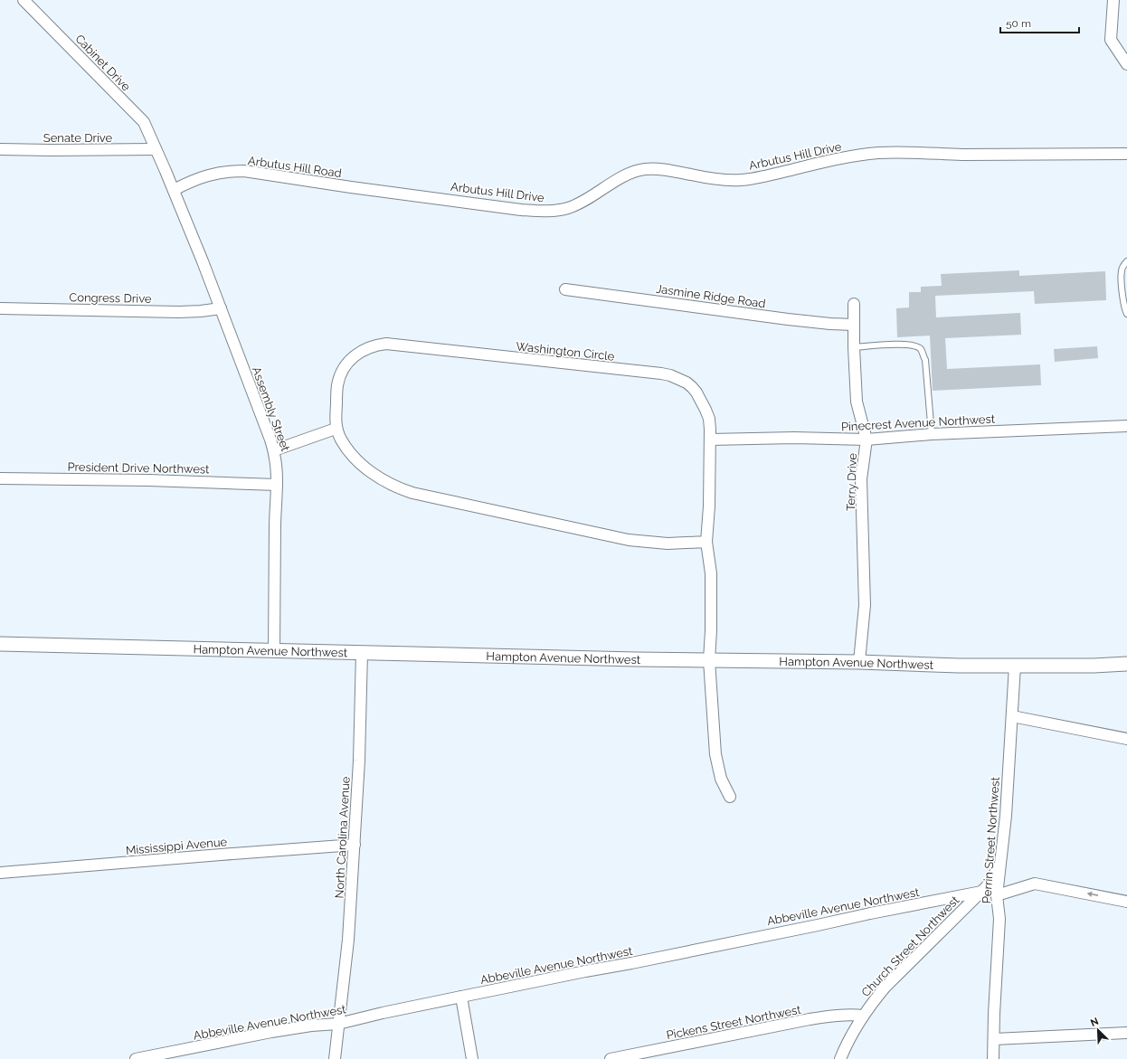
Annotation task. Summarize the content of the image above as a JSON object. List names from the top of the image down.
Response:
{
  "streets": {
    "street": [
      "Cabinet Drive",
      "Senate Drive",
      "Arbutus Hill Drive",
      "Arbutus Hill Road",
      "Jasmine Ridge Road",
      "Congress Drive",
      "Washington Circle",
      "Assembly Street",
      "Pinecrest Avenue Northwest",
      "President Drive Northwest",
      "Terry Drive",
      "Hampton Avenue Northwest",
      "North Carolina Avenue",
      "Perrin Street Northwest",
      "Mississippi Avenue",
      "Abbeville Avenue Northwest",
      "Church Street Northwest",
      "Pickens Street Northwest"
    ]
  },
  "crossings": [
    ["Cabinet Drive", "Senate Drive"],
    ["Cabinet Drive", "Arbutus Hill Road"],
    ["Cabinet Drive", "Assembly Street"],
    ["Arbutus Hill Drive", "Arbutus Hill Road"],
    ["Arbutus Hill Road", "Assembly Street"],
    ["Jasmine Ridge Road", "Terry Drive"],
    ["Congress Drive", "Assembly Street"],
    ["Washington Circle", "Pinecrest Avenue Northwest"],
    ["Washington Circle", "Hampton Avenue Northwest"],
    ["Assembly Street", "President Drive Northwest"],
    ["Assembly Street", "Hampton Avenue Northwest"],
    ["Pinecrest Avenue Northwest", "Terry Drive"],
    ["Terry Drive", "Hampton Avenue Northwest"],
    ["Hampton Avenue Northwest", "North Carolina Avenue"],
    ["Hampton Avenue Northwest", "Perrin Street Northwest"],
    ["North Carolina Avenue", "Mississippi Avenue"],
    ["North Carolina Avenue", "Abbeville Avenue Northwest"],
    ["Perrin Street Northwest", "Church Street Northwest"],
    ["Abbeville Avenue Northwest", "Church Street Northwest"],
    ["Church Street Northwest", "Pickens Street Northwest"]
  ],
  "scale_bar": "50 m",
  "north": "top left"
}
